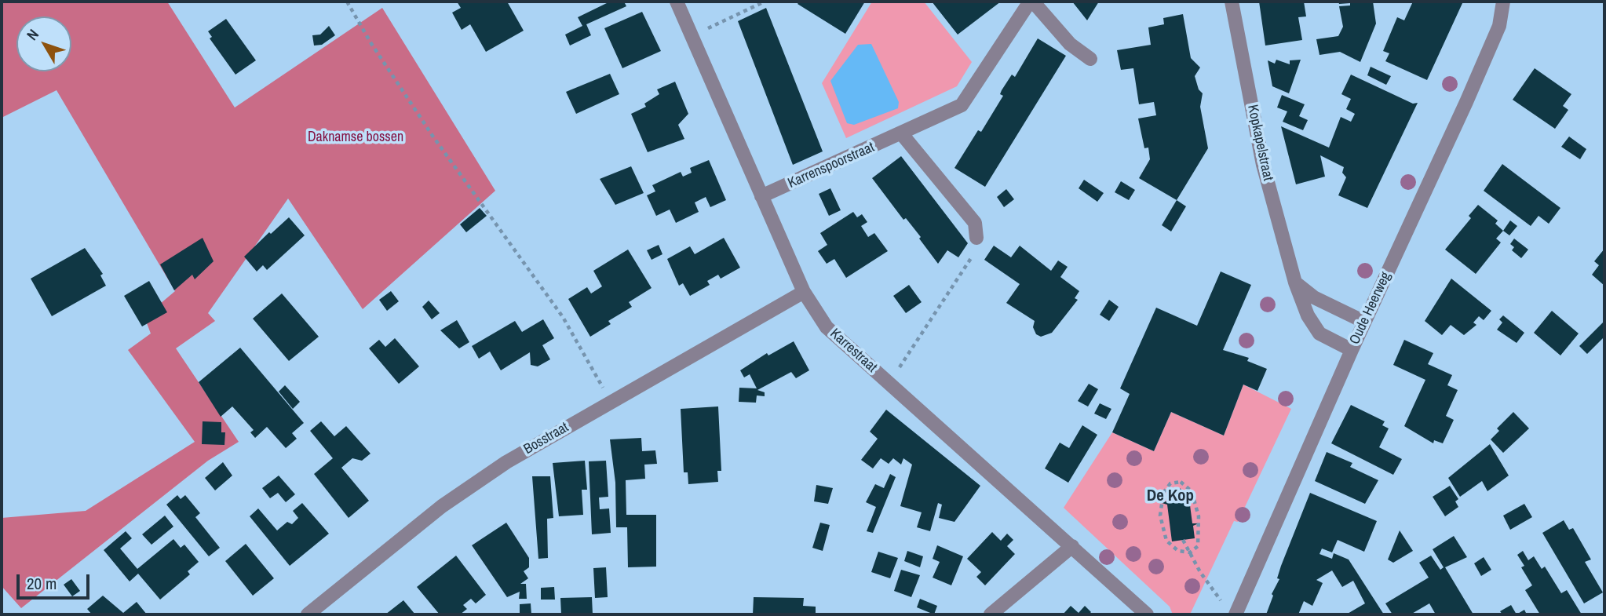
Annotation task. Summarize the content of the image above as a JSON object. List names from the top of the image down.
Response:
{
  "streets": {
    "street": [
      "Kopkapelstraat",
      "Karrenspoorstraat",
      "Oude Heerweg",
      "Karrestraat",
      "Bosstraat"
    ]
  },
  "crossings": [
    ["Kopkapelstraat", "Oude Heerweg"],
    ["Karrenspoorstraat", "Karrestraat"],
    ["Karrestraat", "Bosstraat"]
  ],
  "districts": ["De Kop"],
  "parks": ["Daknamse bossen"],
  "scale_bar": "20 m",
  "north": "top left"
}
